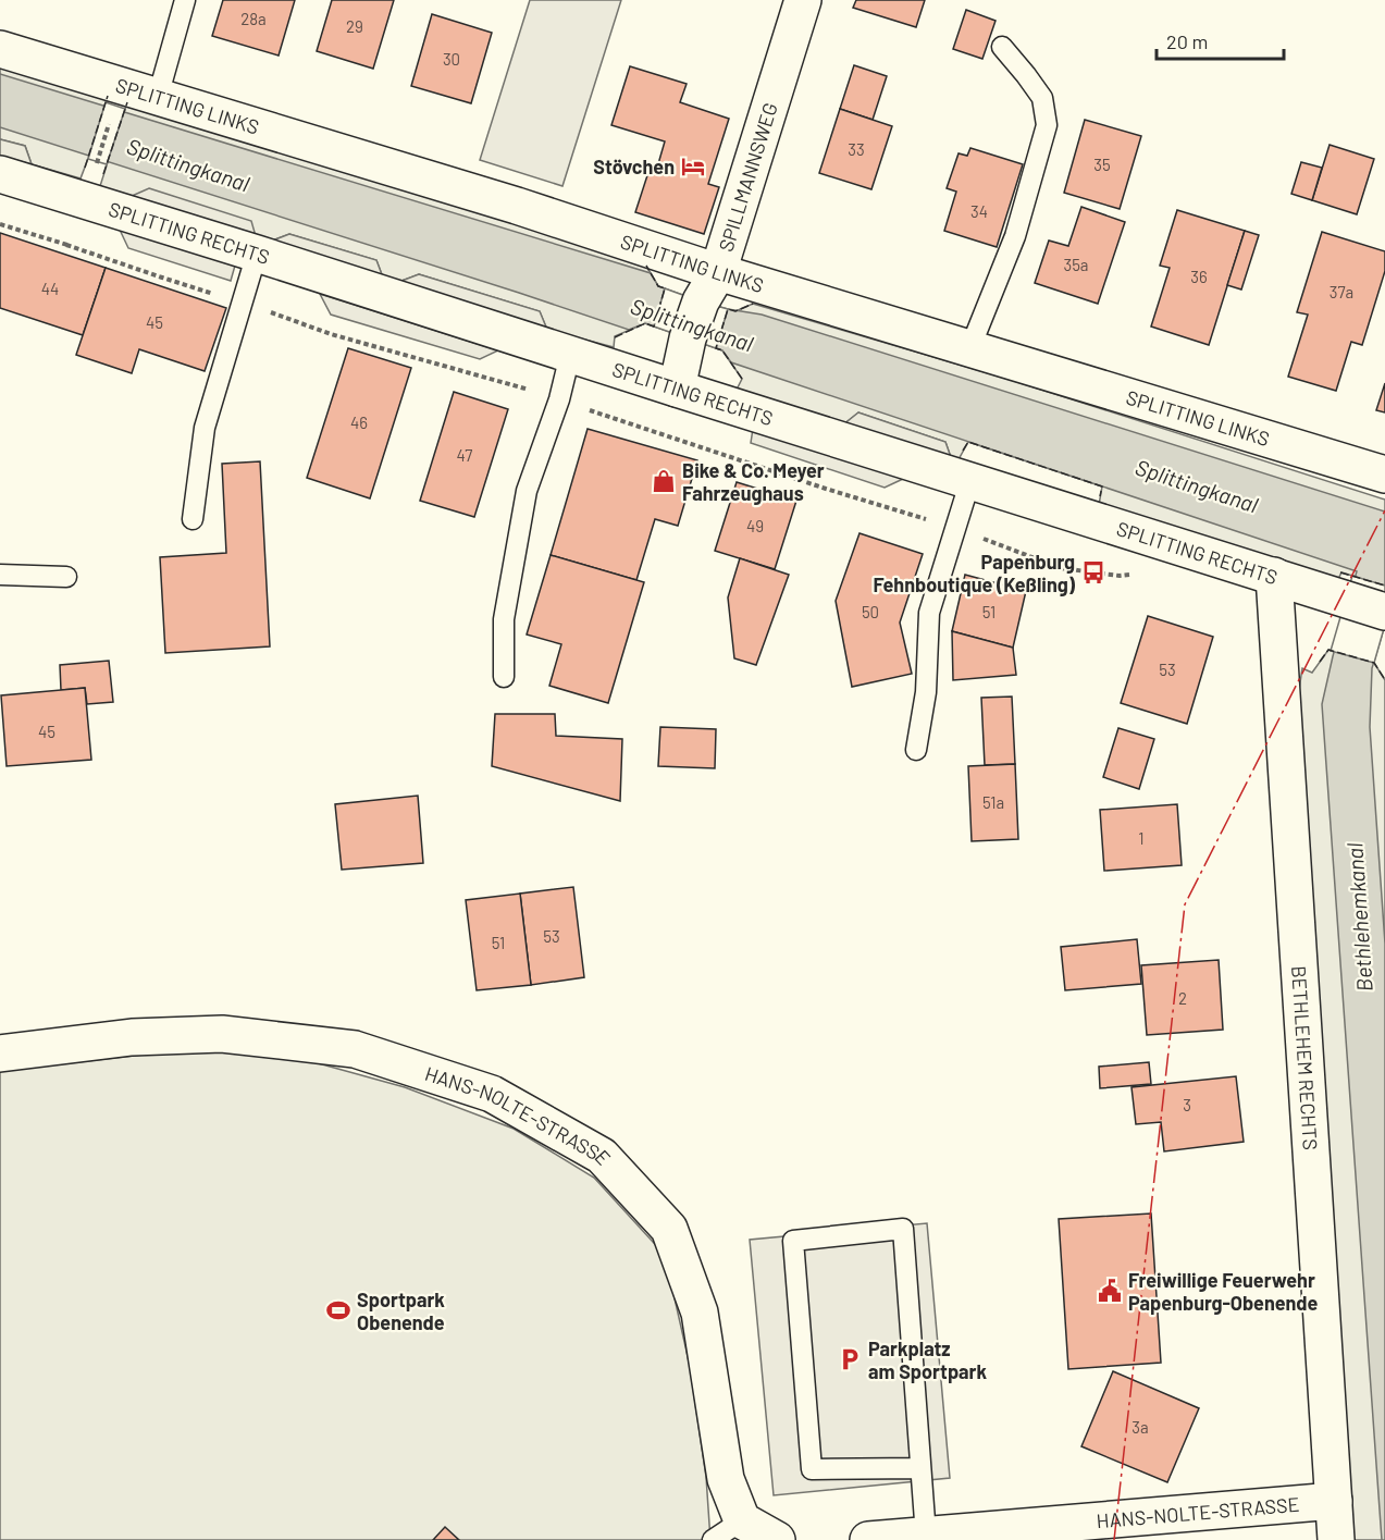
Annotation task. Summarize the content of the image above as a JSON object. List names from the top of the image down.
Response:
{
  "streets": {
    "street": [
      "SPLITTING LINKS",
      "SPILLMANNSWEG",
      "SPLITTING RECHTS",
      "BETHLEHEM RECHTS",
      "HANS-NOLTE-STRASSE"
    ]
  },
  "crossings": [
    ["SPLITTING LINKS", "SPILLMANNSWEG"],
    ["SPILLMANNSWEG", "SPLITTING RECHTS"],
    ["SPLITTING RECHTS", "BETHLEHEM RECHTS"],
    ["BETHLEHEM RECHTS", "HANS-NOLTE-STRASSE"]
  ],
  "water": ["Splittingkanal", "Bethlehemkanal"],
  "places": {
    "hotel": ["Stövchen"],
    "shop": ["Bike & Co. Meyer Fahrzeughaus"],
    "bus stop": ["Papenburg Fehnboutique (Keßling)"],
    "public building": ["Freiwillige Feuerwehr Papenburg-Obenende"],
    "sports": ["Sportpark Obenende"],
    "parking": ["Parkplatz am Sportpark"]
  },
  "house_numbers": [
    "28a",
    "29",
    "30",
    "33",
    "35",
    "34",
    "35a",
    "36",
    "44",
    "37a",
    "45",
    "46",
    "47",
    "49",
    "50",
    "51",
    "53",
    "45",
    "51a",
    "1",
    "53",
    "51",
    "2",
    "3",
    "3a"
  ],
  "scale_bar": "20 m"
}
